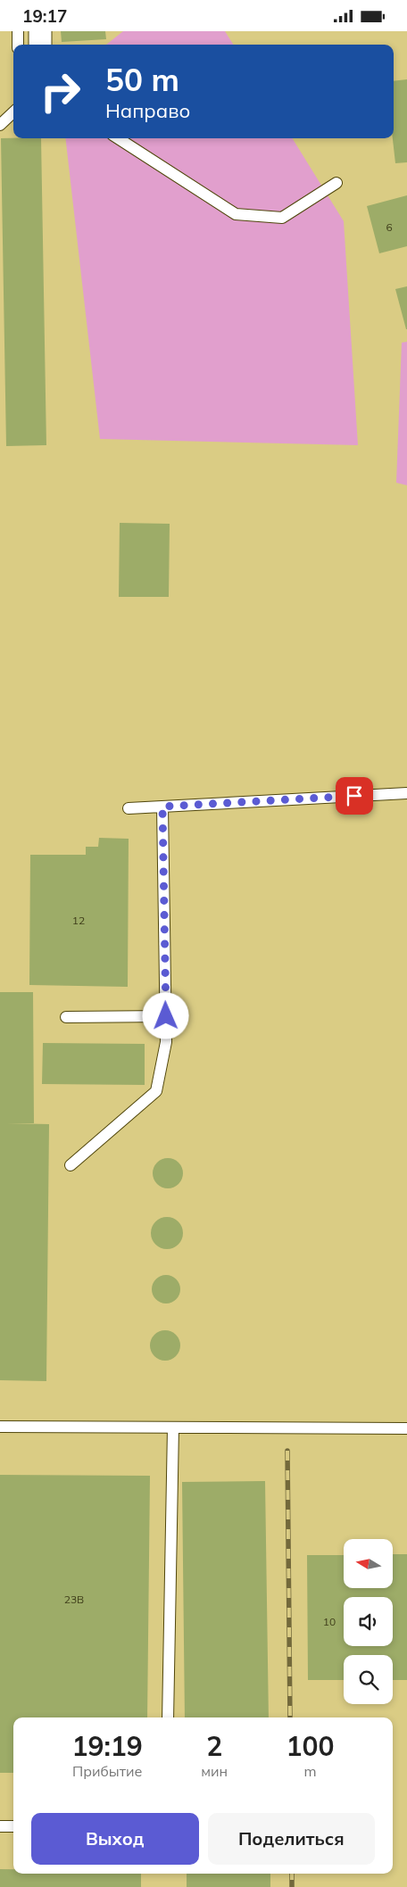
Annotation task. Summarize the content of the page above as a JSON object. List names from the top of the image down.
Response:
{
  "house_numbers": [
    "6",
    "12",
    "23В",
    "10"
  ],
  "north": "left",
  "page": {
    "status": "19:17",
    "turn": ["50 m", "Направо"],
    "eta": [
      "19:19",
      "Прибытие",
      "2",
      "мин",
      "100",
      "m"
    ],
    "buttons": ["Выход", "Поделиться"]
  }
}
